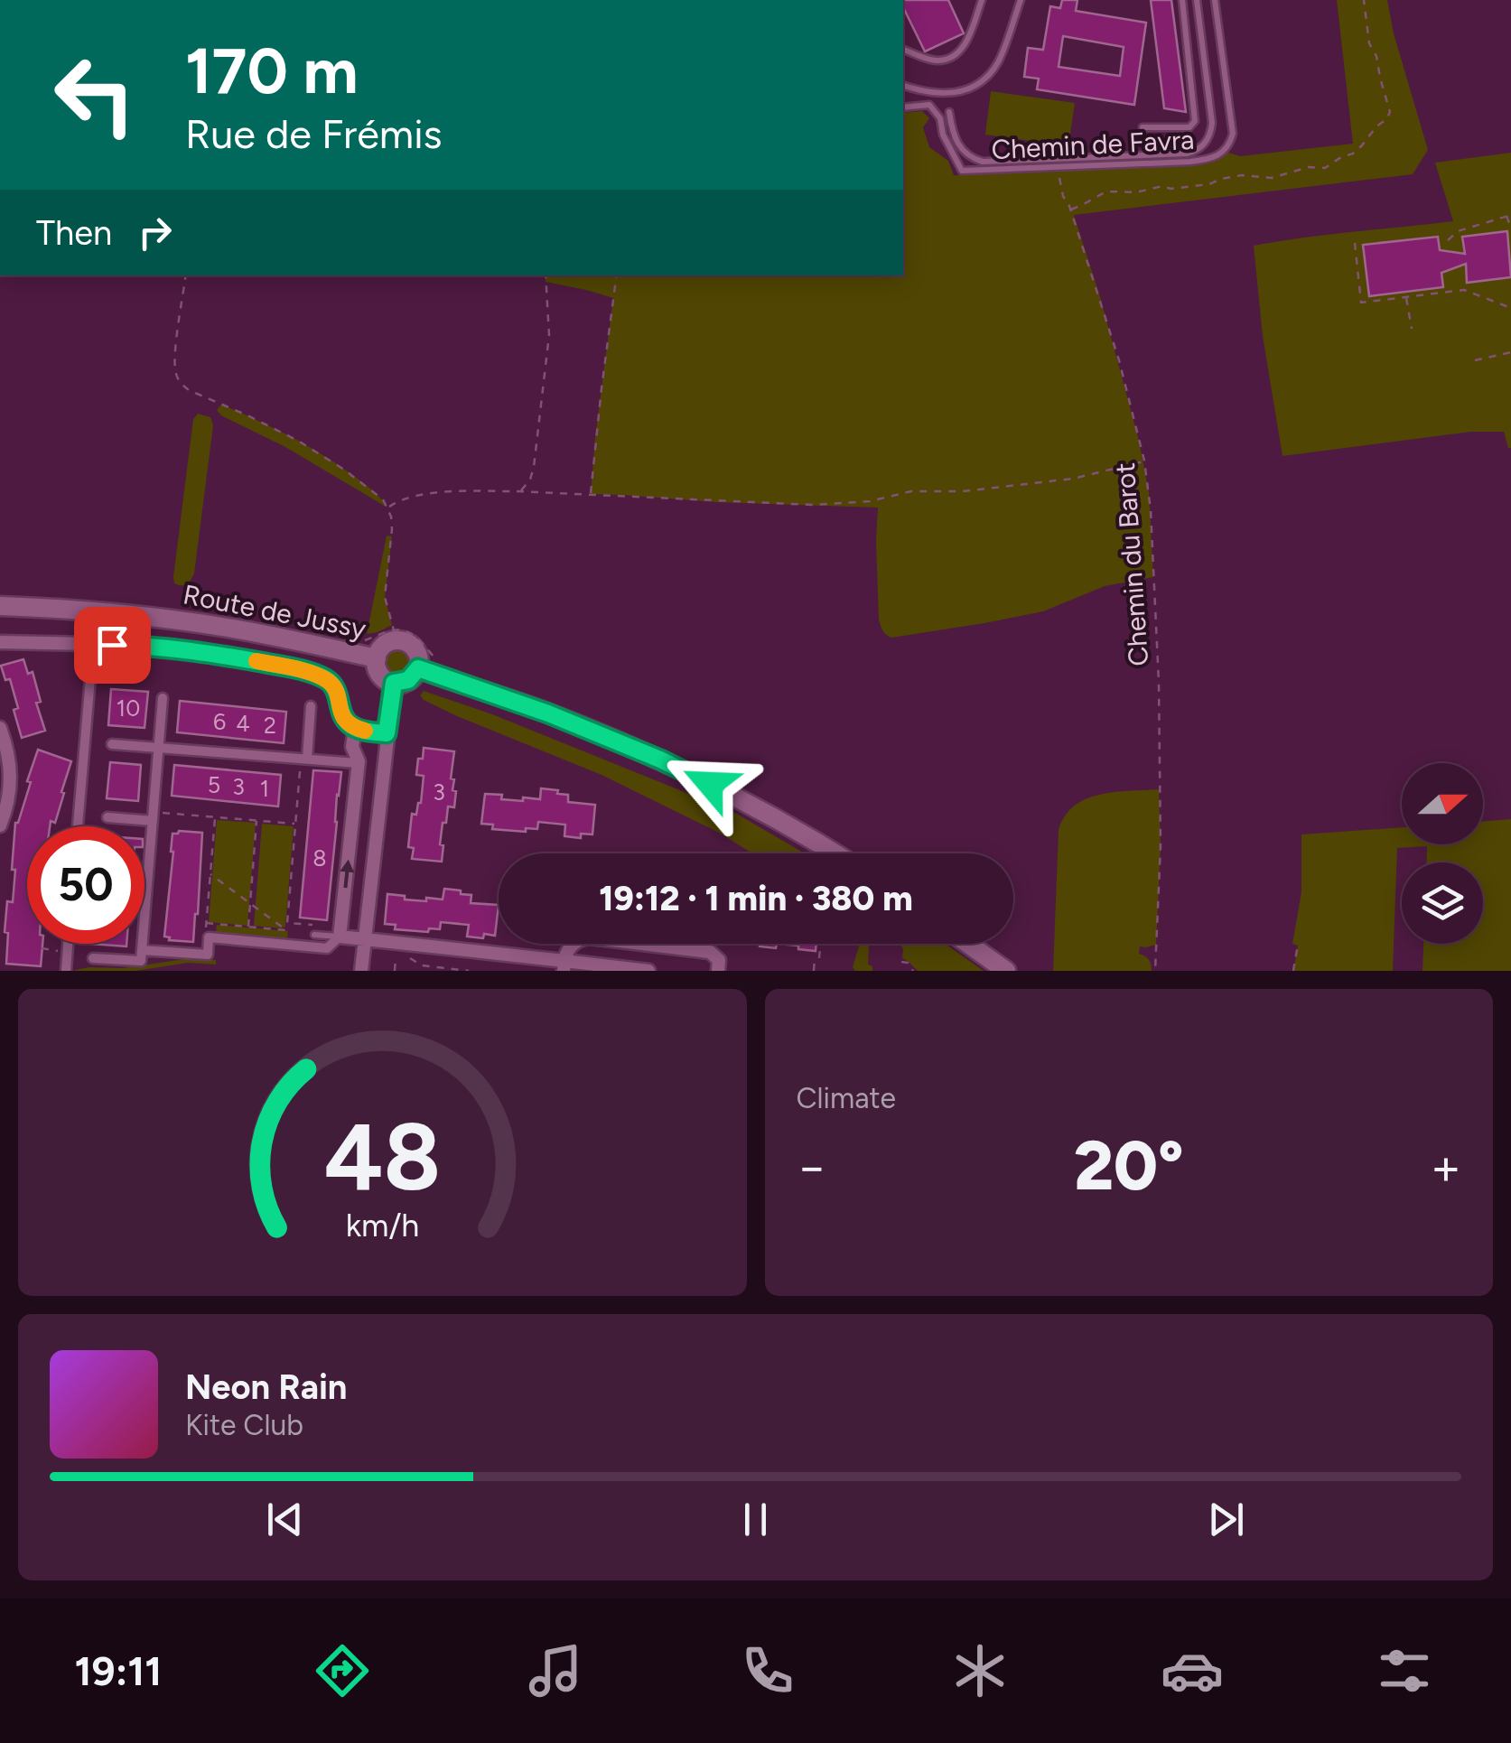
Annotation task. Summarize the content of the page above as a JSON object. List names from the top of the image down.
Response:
{
  "streets": {
    "main road": ["Route de Jussy"],
    "lane": ["Chemin de Favra"],
    "path": ["Chemin du Barot"]
  },
  "crossings": [
    ["Chemin de Favra", "Chemin du Barot"]
  ],
  "house_numbers": [
    "10",
    "6",
    "4",
    "2",
    "5",
    "3",
    "1",
    "3",
    "8"
  ],
  "north": "right",
  "page": {
    "turn": ["170 m", "Rue de Frémis"],
    "then": "Then",
    "limit": "50",
    "trip": "19:12 · 1 min · 380 m",
    "tile": "Climate",
    "heat": ["−", "20°", "+"],
    "song": ["Neon Rain", "Kite Club"],
    "tabs": "19:11",
    "gauge": ["48", "km/h"]
  }
}
